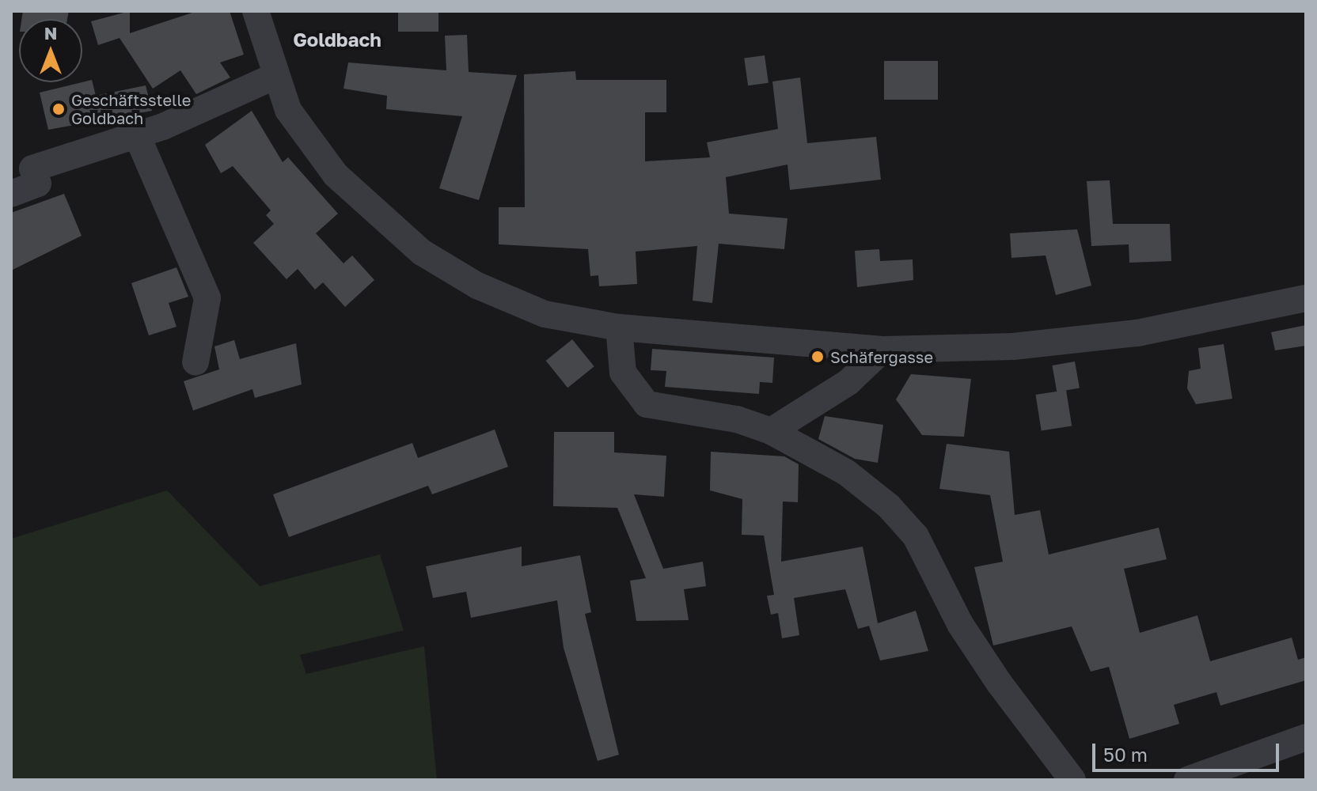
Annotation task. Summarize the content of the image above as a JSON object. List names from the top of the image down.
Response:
{
  "districts": ["Goldbach"],
  "places": ["Geschäftsstelle Goldbach", "Schäfergasse"],
  "scale_bar": "50 m",
  "north": "top"
}
